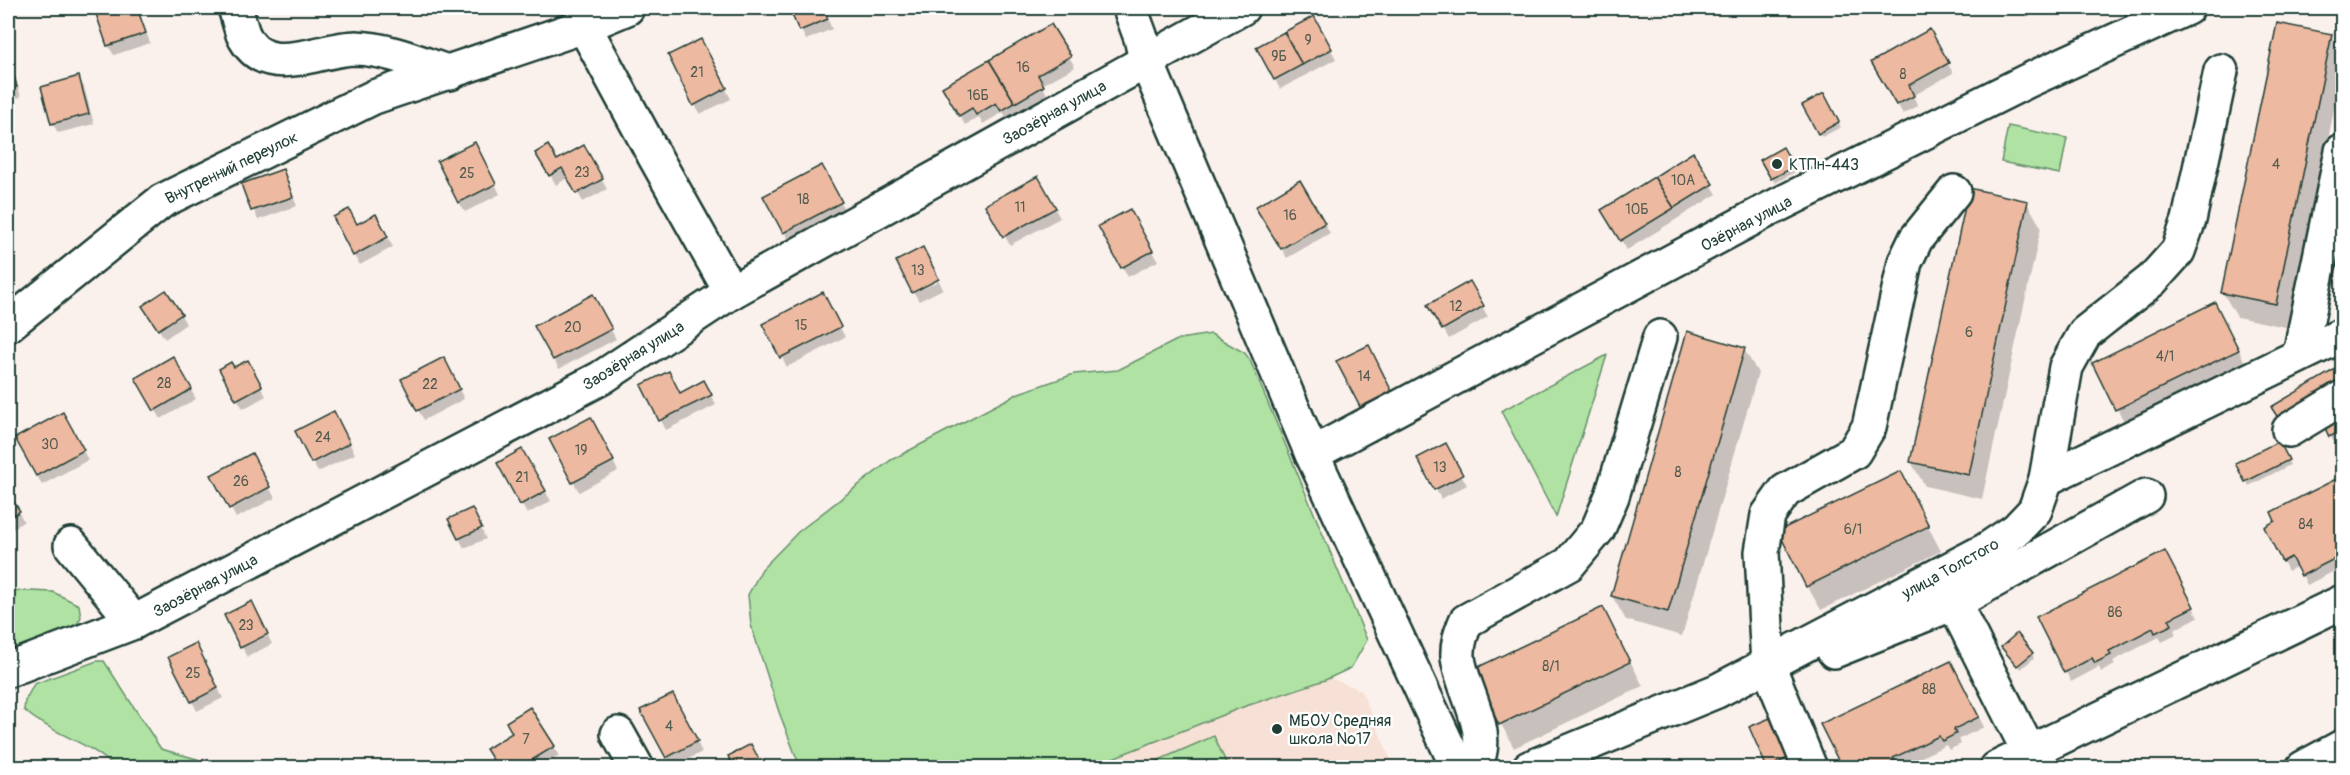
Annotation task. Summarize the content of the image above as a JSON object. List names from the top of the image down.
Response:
{
  "streets": {
    "street": [
      "Заозёрная улица",
      "Внутренний переулок",
      "Озёрная улица",
      "улица Толстого"
    ]
  },
  "places": ["КТПн-443", "МБОУ Средняя школа №17"],
  "house_numbers": [
    "9",
    "9Б",
    "16",
    "21",
    "8",
    "16Б",
    "4",
    "23",
    "25",
    "10А",
    "18",
    "11",
    "10Б",
    "16",
    "13",
    "12",
    "15",
    "20",
    "6",
    "4/1",
    "14",
    "28",
    "22",
    "24",
    "30",
    "19",
    "13",
    "8",
    "21",
    "26",
    "84",
    "6/1",
    "86",
    "23",
    "8/1",
    "25",
    "88",
    "4",
    "7"
  ]
}
